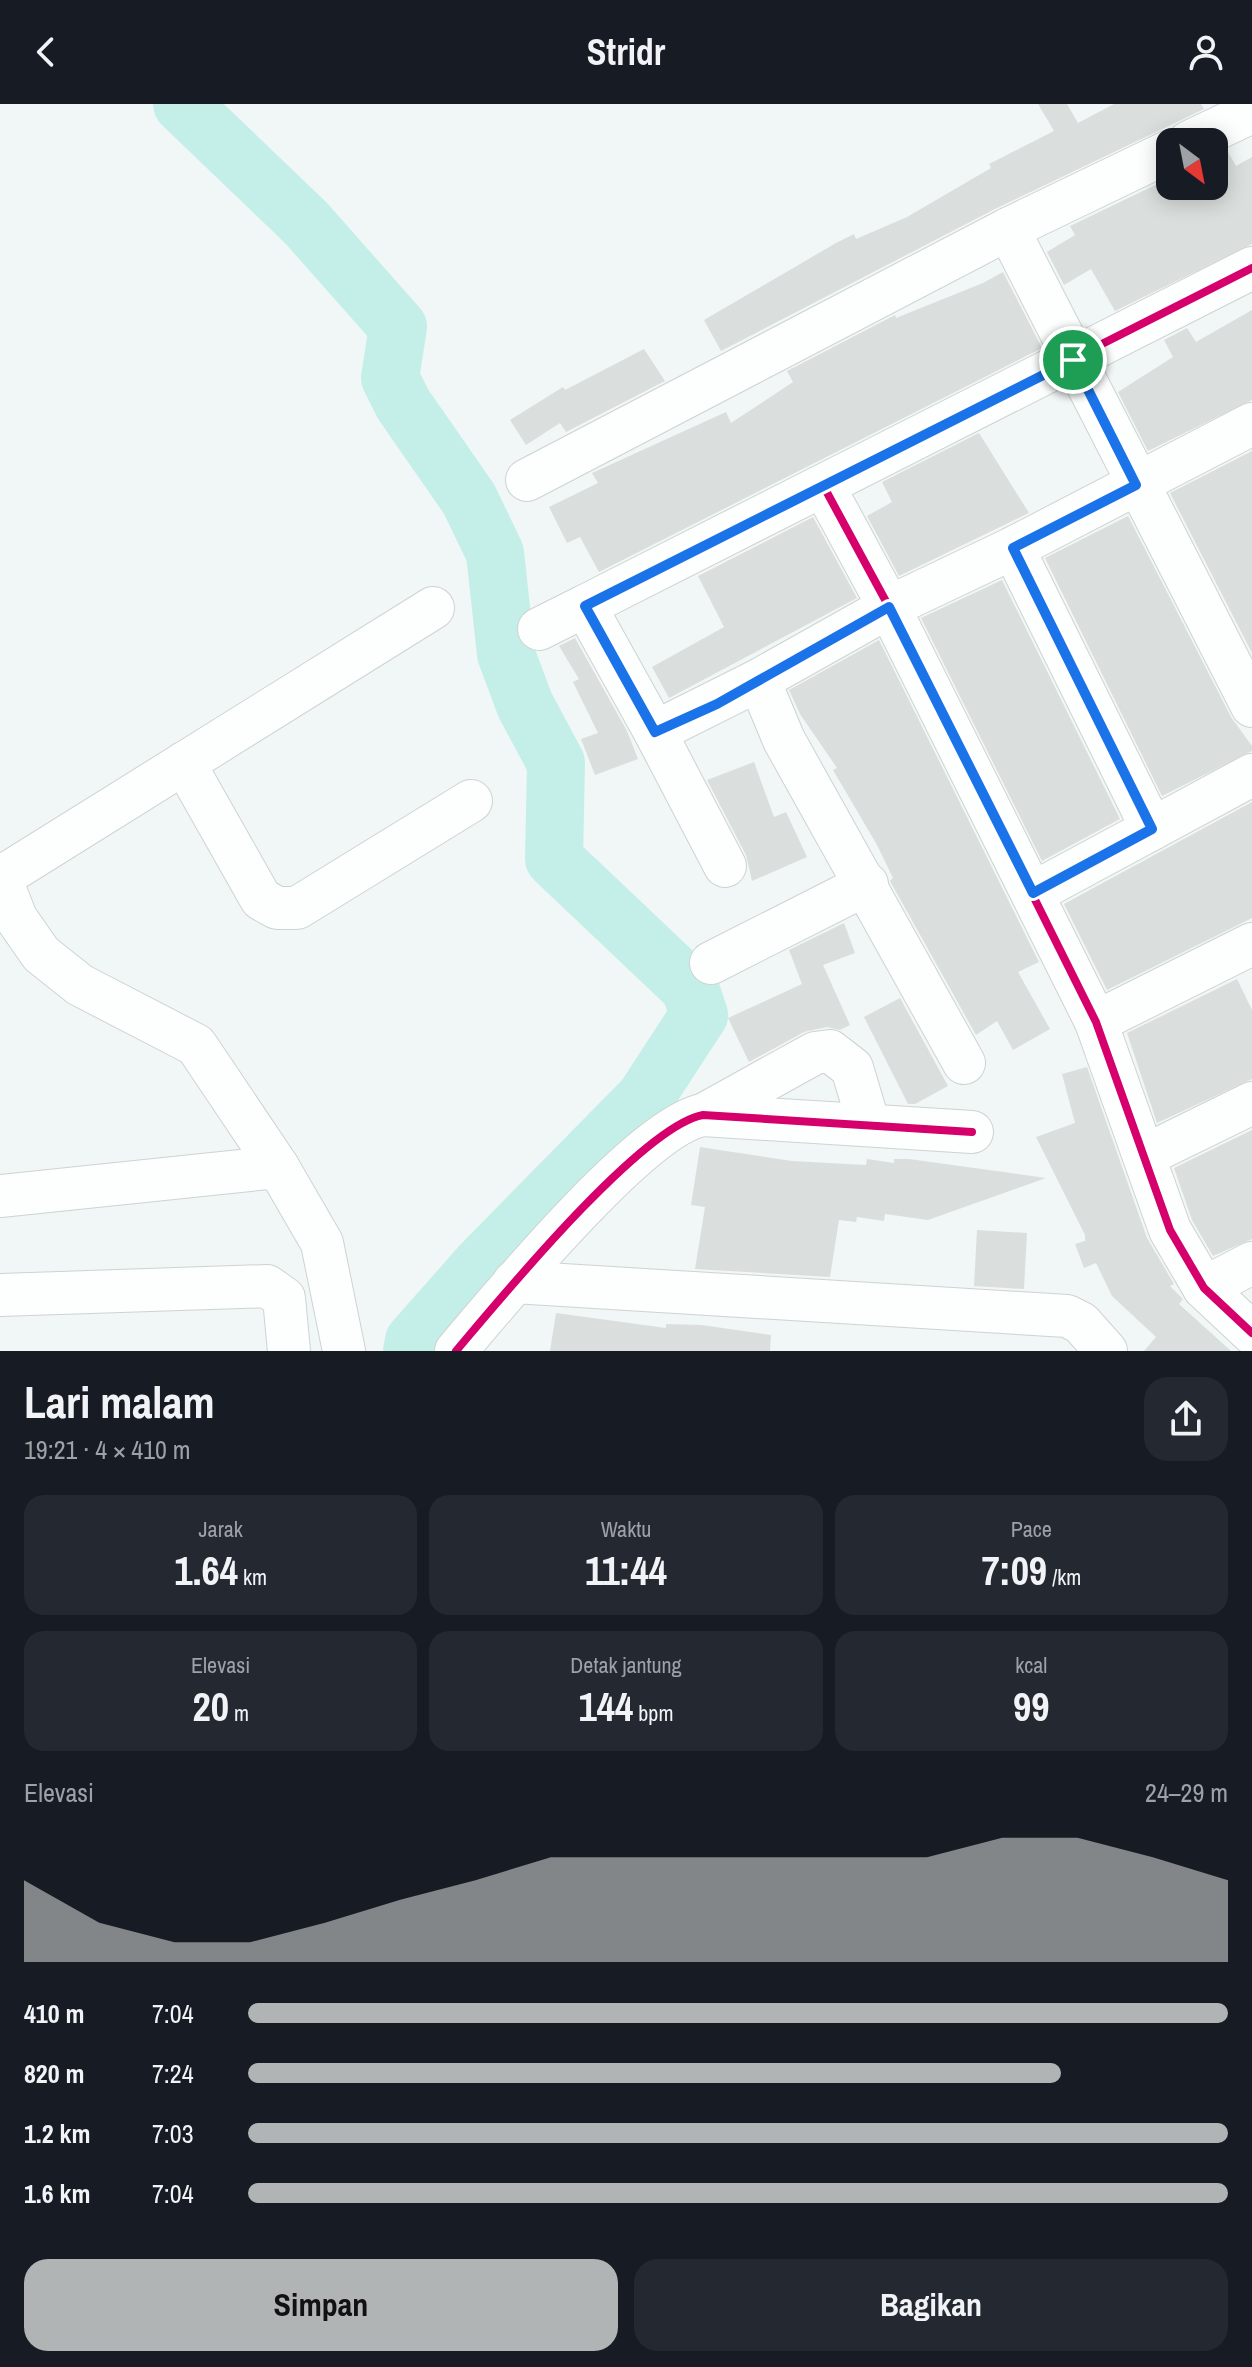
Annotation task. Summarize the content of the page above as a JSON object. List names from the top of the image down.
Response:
{
  "north": "bottom right",
  "page": {
    "header": "Stridr",
    "heading": ["Lari malam", "19:21 · 4 × 410 m"],
    "stats": [
      ["Jarak", "1.64 km"],
      ["Waktu", "11:44"],
      ["Pace", "7:09 /km"],
      ["Elevasi", "20 m"],
      ["Detak jantung", "144 bpm"],
      ["kcal", "99"]
    ],
    "chart": ["Elevasi", "24–29 m"],
    "list": [
      {
        "name": "410 m",
        "note": "7:04"
      },
      {
        "name": "820 m",
        "note": "7:24"
      },
      {
        "name": "1.2 km",
        "note": "7:03"
      },
      {
        "name": "1.6 km",
        "note": "7:04"
      }
    ],
    "buttons": ["Simpan", "Bagikan"]
  }
}
